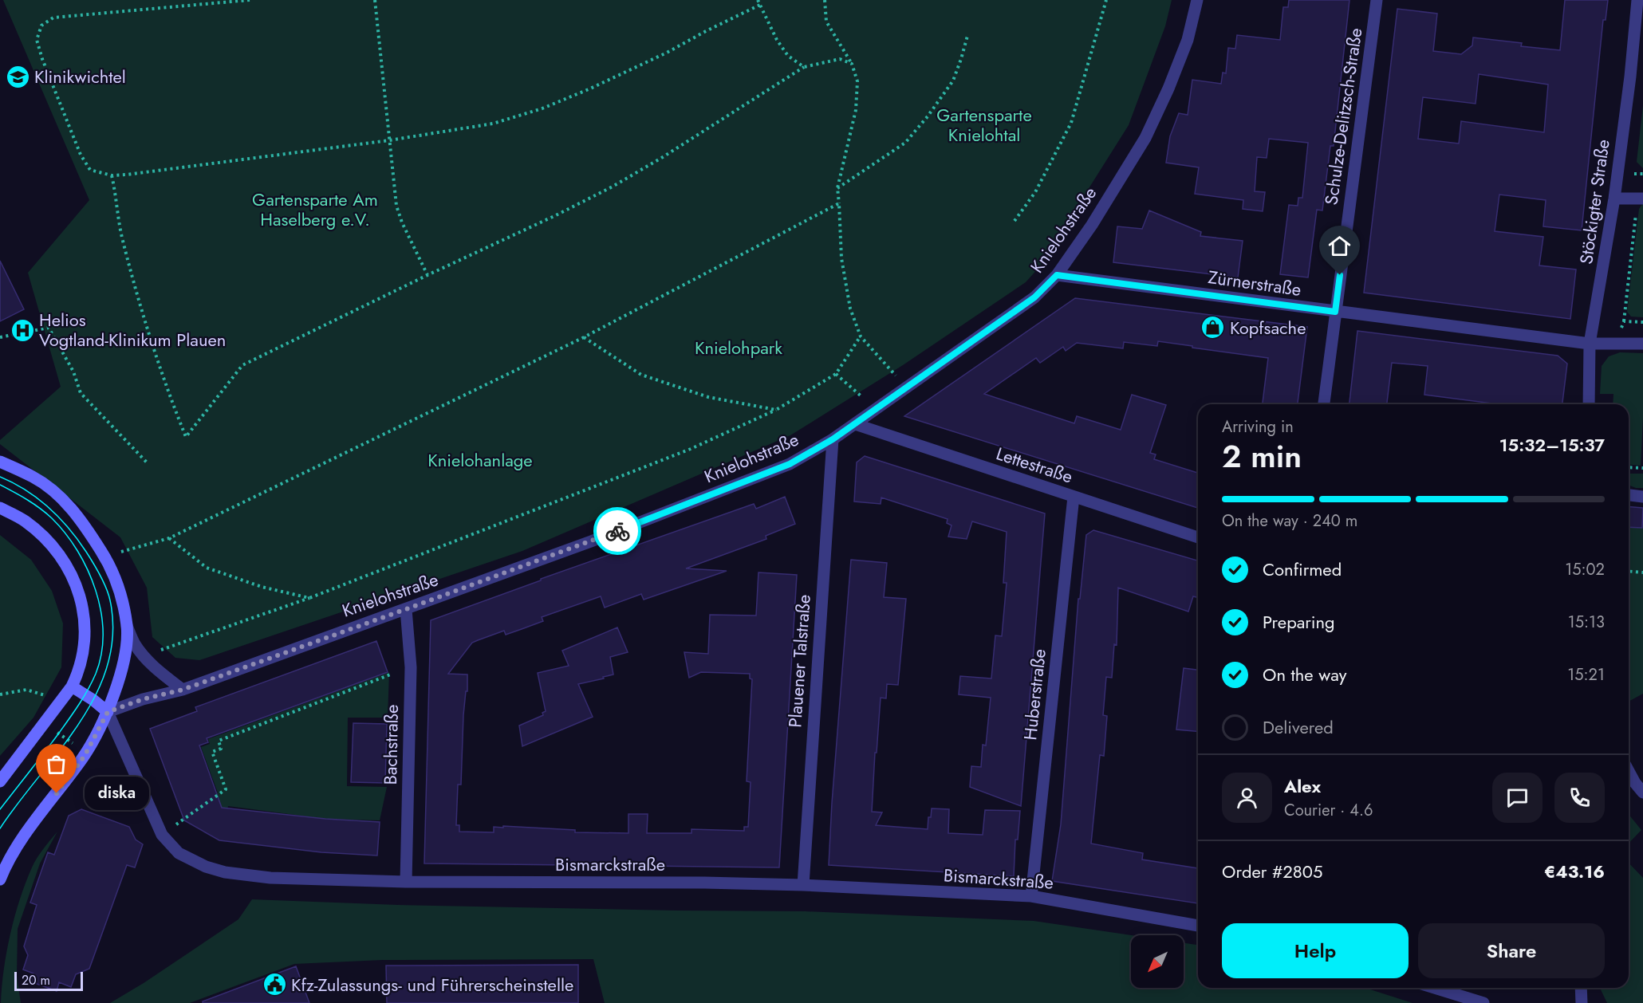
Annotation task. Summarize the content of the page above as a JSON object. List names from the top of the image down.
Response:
{
  "streets": {
    "street": [
      "Schulze-Delitzsch-Straße",
      "Stöckigter Straße",
      "Knielohstraße",
      "Zürnerstraße",
      "Lettestraße",
      "Plauener Talstraße",
      "Huberstraße",
      "Bachstraße",
      "Bismarckstraße"
    ]
  },
  "crossings": [
    ["Schulze-Delitzsch-Straße", "Zürnerstraße"],
    ["Stöckigter Straße", "Zürnerstraße"],
    ["Knielohstraße", "Zürnerstraße"],
    ["Knielohstraße", "Lettestraße"],
    ["Knielohstraße", "Plauener Talstraße"],
    ["Knielohstraße", "Bachstraße"],
    ["Knielohstraße", "Bismarckstraße"],
    ["Lettestraße", "Huberstraße"],
    ["Plauener Talstraße", "Bismarckstraße"],
    ["Huberstraße", "Bismarckstraße"],
    ["Bachstraße", "Bismarckstraße"]
  ],
  "parks": [
    "Gartensparte Knielohtal",
    "Gartensparte Am Haselberg e.V.",
    "Knielohpark",
    "Knielohanlage"
  ],
  "places": {
    "school or university": ["Klinikwichtel"],
    "shop": ["Kopfsache"],
    "hospital": ["Helios Vogtland-Klinikum Plauen"],
    "other": ["diska"],
    "public building": ["Kfz-Zulassungs- und Führerscheinstelle"]
  },
  "scale_bar": "20 m",
  "north": "bottom left",
  "page": {
    "heading": ["2 min", "Arriving in", "15:32–15:37"],
    "panel": [
      "Alex",
      "Courier · 4.6",
      "Order #2805",
      "€43.16"
    ],
    "bar": "On the way · 240 m",
    "list": [
      ["Confirmed", "15:02"],
      ["Preparing", "15:13"],
      ["On the way", "15:21"],
      "Delivered"
    ],
    "bubble": "diska",
    "buttons": ["Help", "Share"],
    "scale": "20 m"
  }
}
